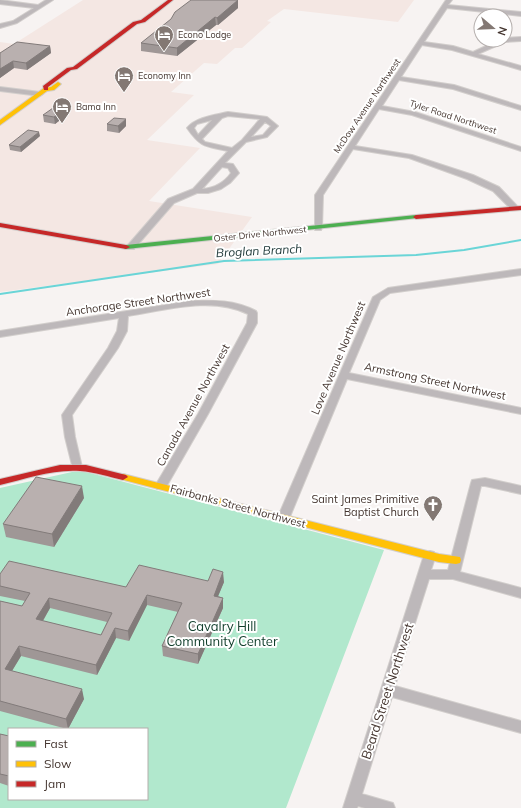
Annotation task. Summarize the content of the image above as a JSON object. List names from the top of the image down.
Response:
{
  "streets": {
    "main road": ["Oster Drive Northwest", "Fairbanks Street Northwest"],
    "street": [
      "McDow Avenue Northwest",
      "Tyler Road Northwest",
      "Anchorage Street Northwest",
      "Love Avenue Northwest",
      "Armstrong Street Northwest",
      "Canada Avenue Northwest",
      "Beard Street Northwest"
    ]
  },
  "crossings": [
    ["McDow Avenue Northwest", "Tyler Road Northwest"],
    ["McDow Avenue Northwest", "Oster Drive Northwest"],
    ["Anchorage Street Northwest", "Canada Avenue Northwest"],
    ["Love Avenue Northwest", "Armstrong Street Northwest"],
    ["Love Avenue Northwest", "Fairbanks Street Northwest"],
    ["Canada Avenue Northwest", "Fairbanks Street Northwest"]
  ],
  "water": ["Broglan Branch"],
  "parks": ["Cavalry Hill Community Center"],
  "places": {
    "hotel": ["Econo Lodge", "Economy Inn", "Bama Inn"],
    "church": ["Saint James Primitive Baptist Church"]
  },
  "legend": ["Fast", "Slow", "Jam"],
  "north": "right"
}
